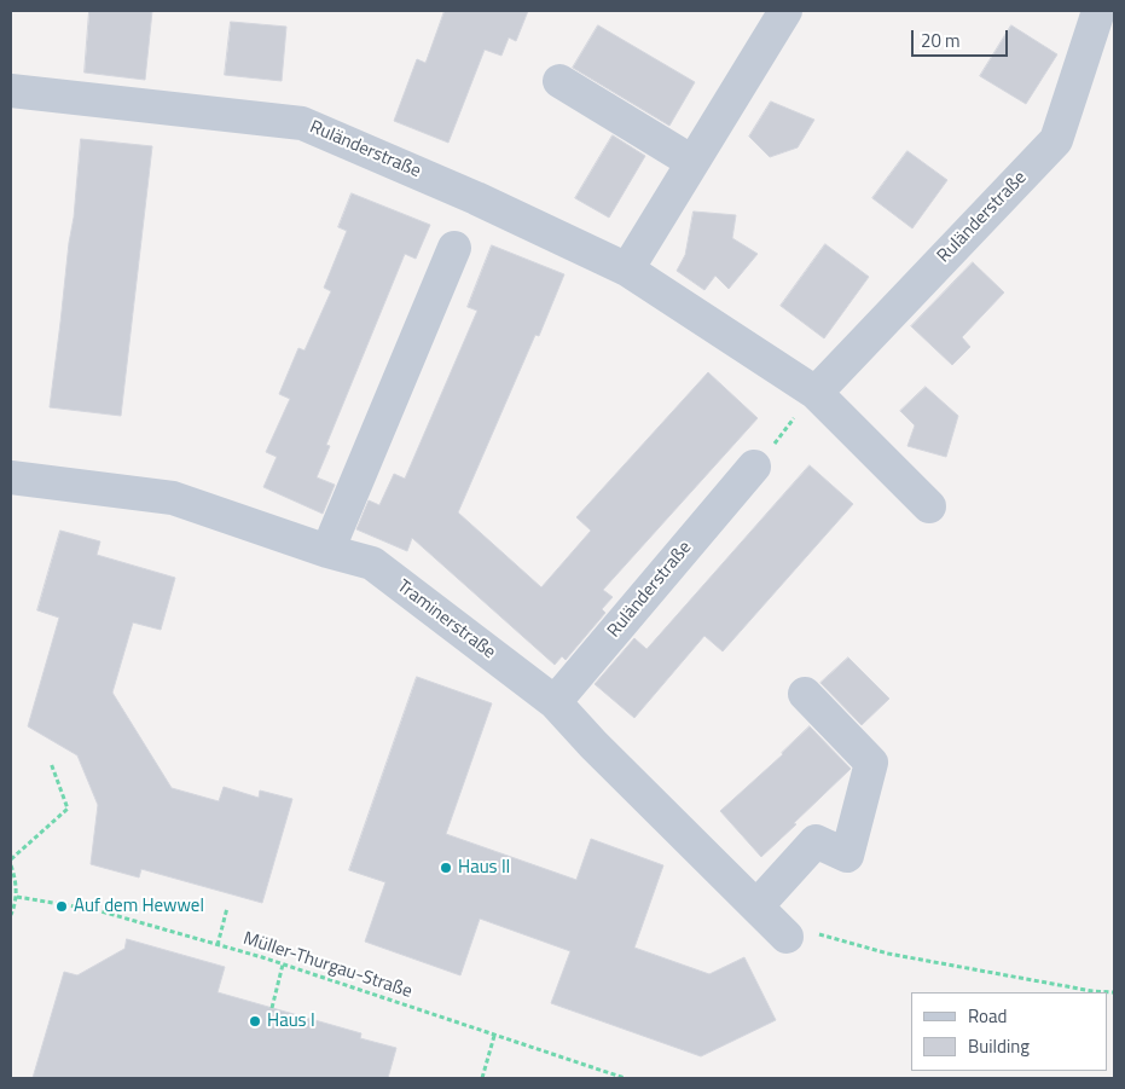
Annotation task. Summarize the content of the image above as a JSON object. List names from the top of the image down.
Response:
{
  "streets": {
    "street": ["Ruländerstraße", "Traminerstraße"],
    "path": ["Müller-Thurgau-Straße"]
  },
  "crossings": [
    ["Ruländerstraße", "Traminerstraße"]
  ],
  "places": ["Haus II", "Auf dem Hewwel", "Haus I"],
  "legend": ["Road", "Building"],
  "scale_bar": "20 m"
}
